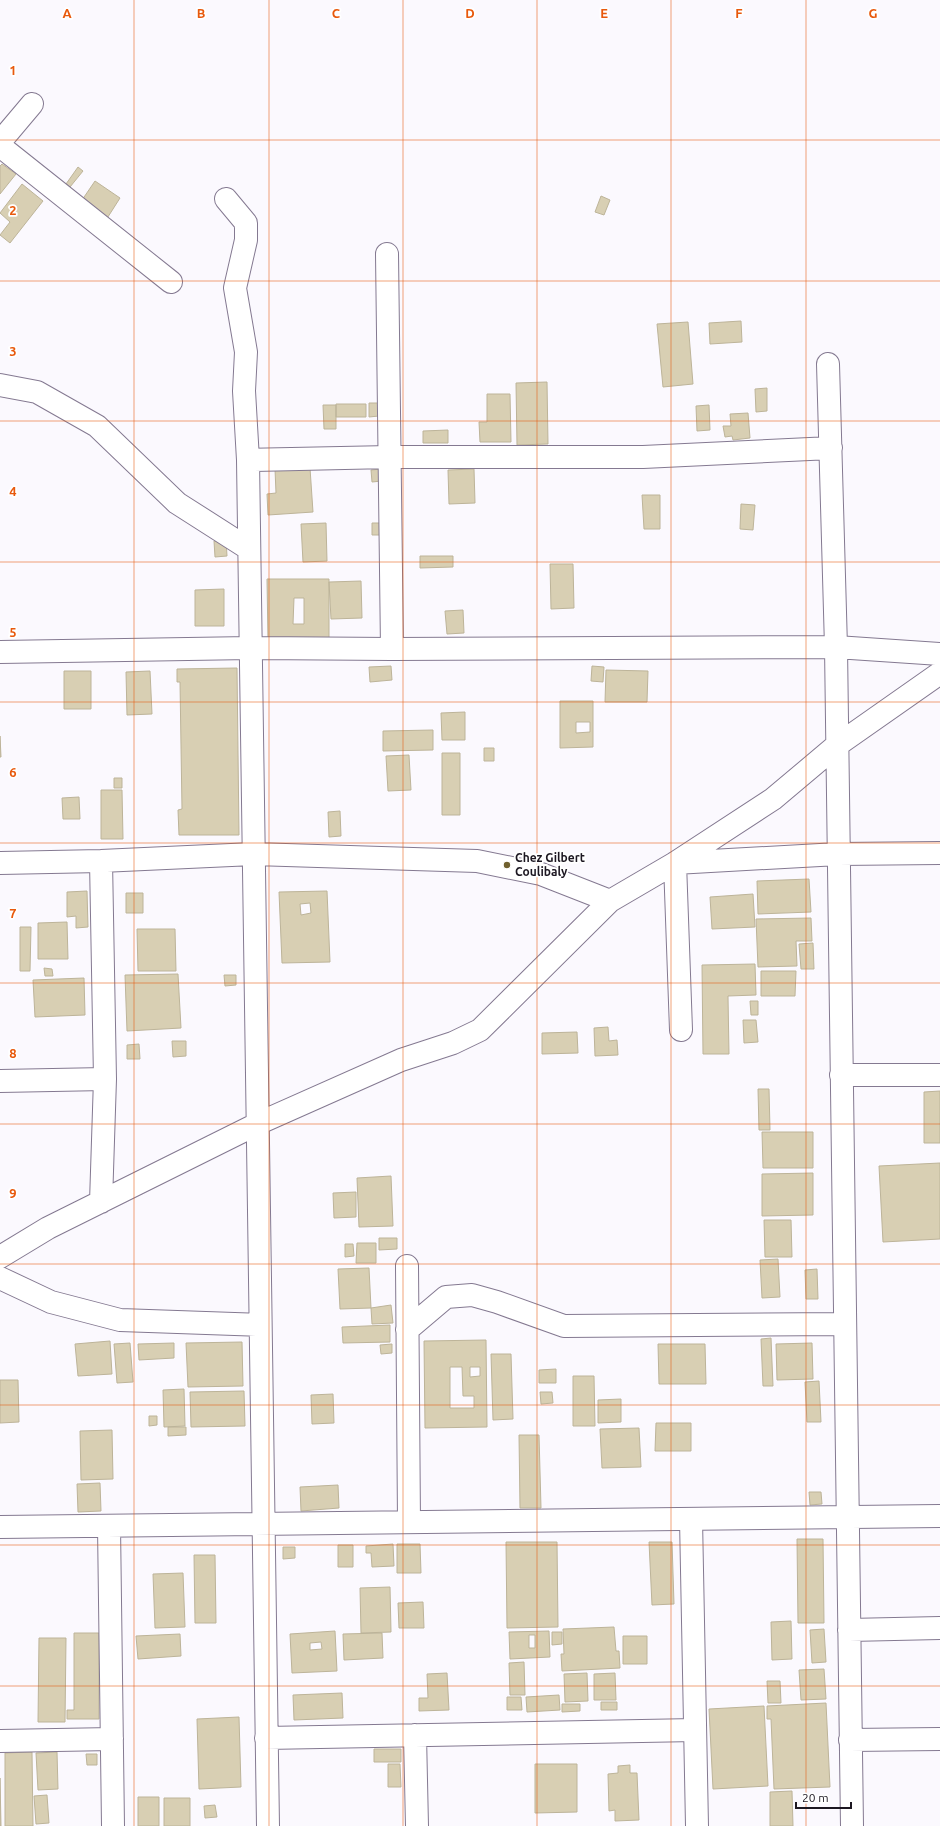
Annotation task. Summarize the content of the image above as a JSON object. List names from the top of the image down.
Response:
{
  "places": ["Chez Gilbert Coulibaly"],
  "scale_bar": "20 m",
  "grid": {
    "columns": [
      "A",
      "B",
      "C",
      "D",
      "E",
      "F",
      "G"
    ],
    "rows": [
      "1",
      "2",
      "3",
      "4",
      "5",
      "6",
      "7",
      "8",
      "9"
    ]
  }
}
